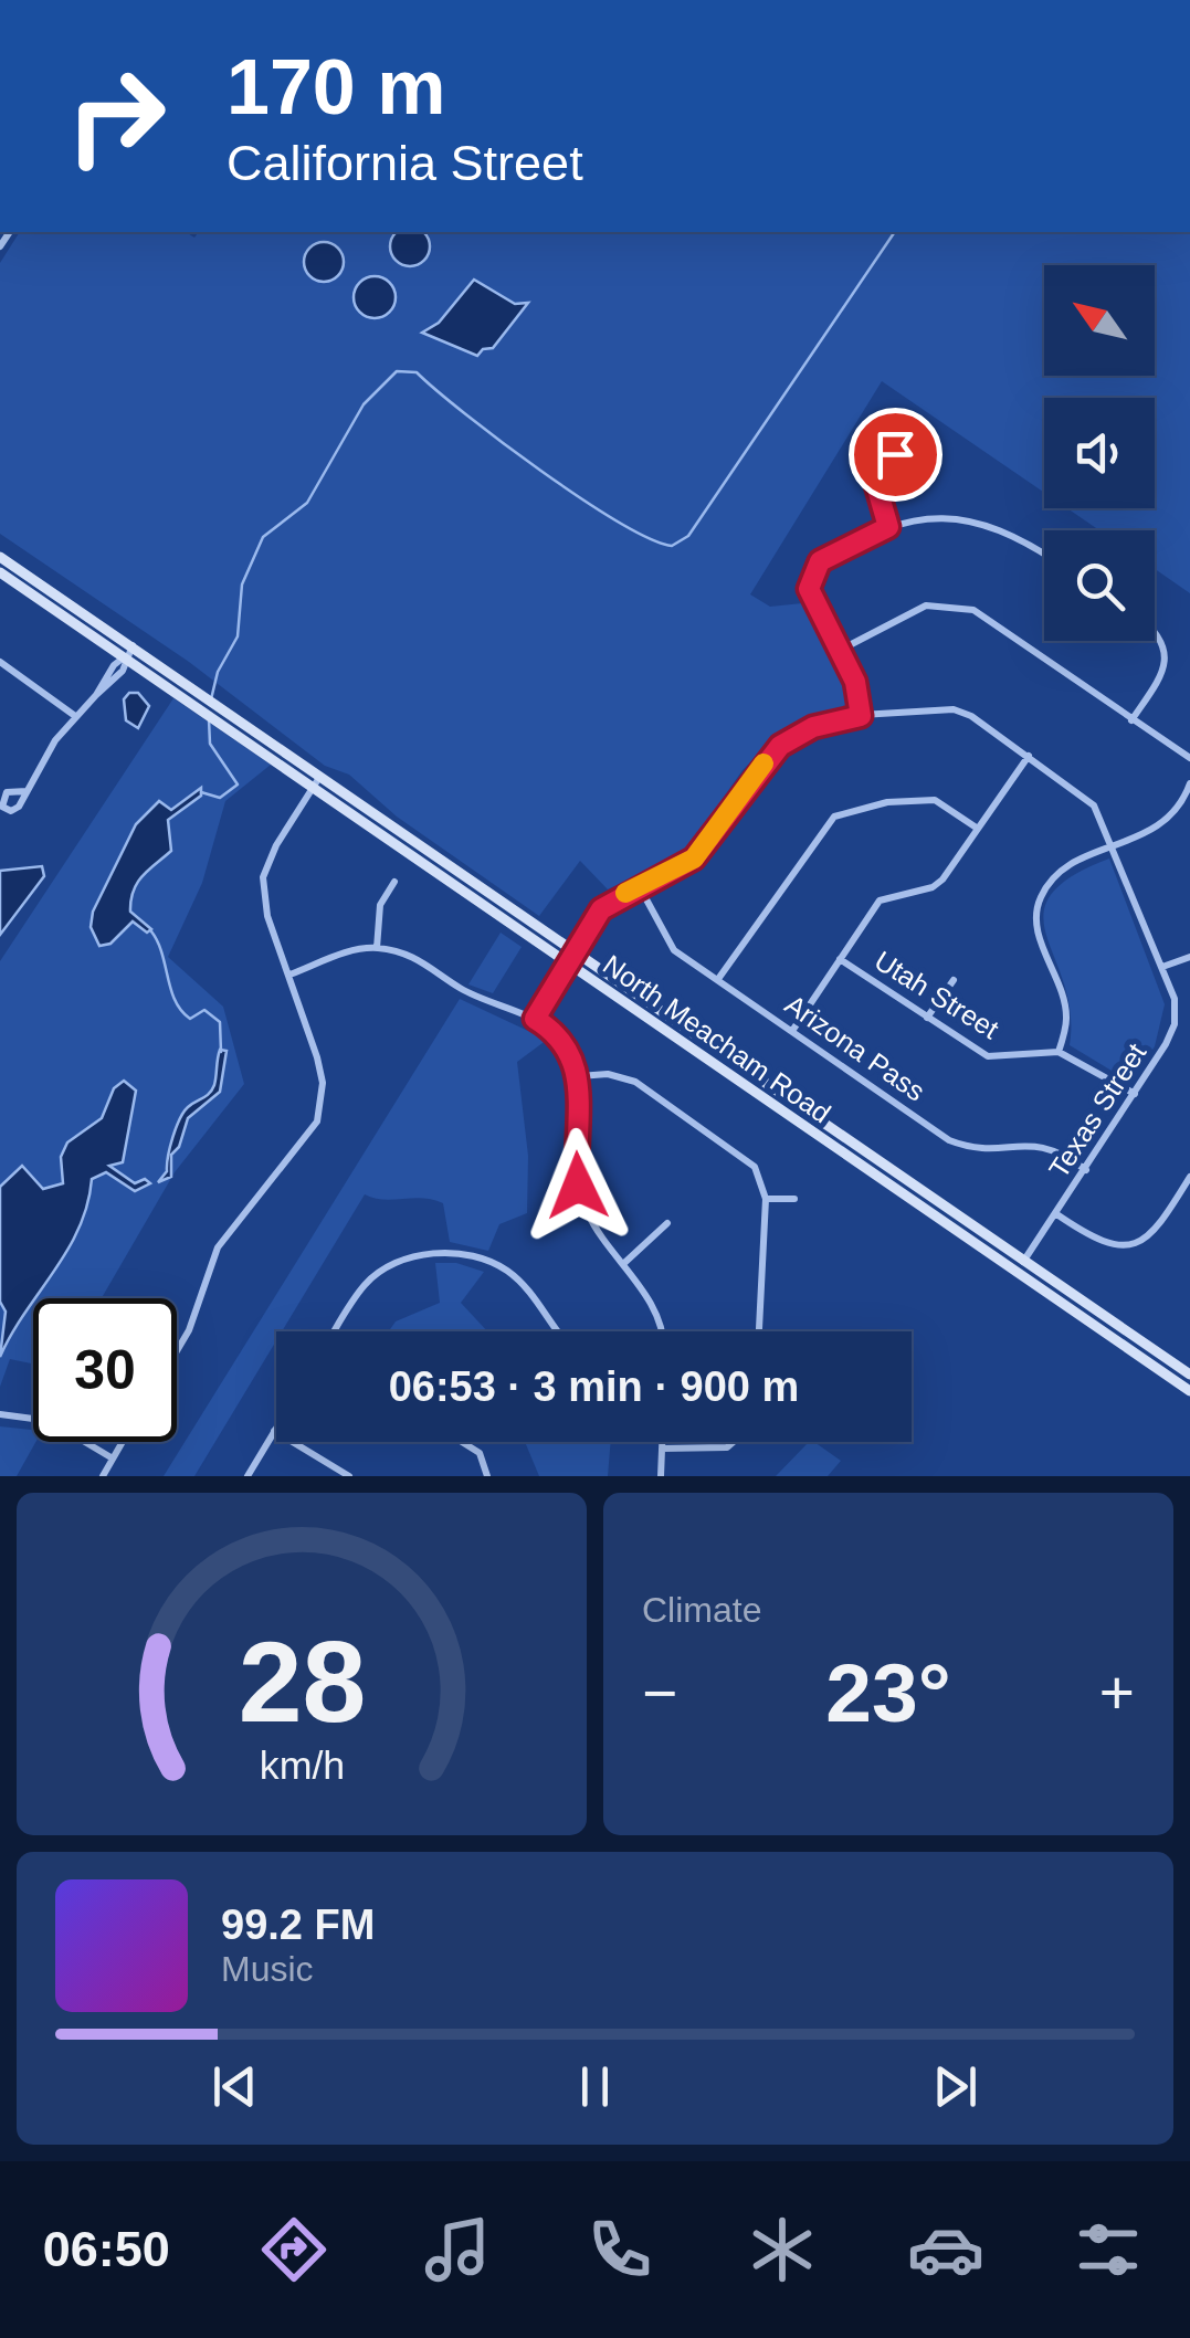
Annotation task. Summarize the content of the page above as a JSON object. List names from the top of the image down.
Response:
{
  "streets": {
    "main road": ["North Meacham Road"],
    "street": ["Utah Street", "Arizona Pass", "Texas Street"]
  },
  "crossings": [
    ["North Meacham Road", "Texas Street"],
    ["Arizona Pass", "Texas Street"]
  ],
  "north": "top left",
  "page": {
    "turn": ["170 m", "California Street"],
    "limit": "30",
    "trip": "06:53 · 3 min · 900 m",
    "tile": "Climate",
    "heat": ["−", "23°", "+"],
    "song": ["99.2 FM", "Music"],
    "tabs": "06:50",
    "gauge": ["28", "km/h"]
  }
}
